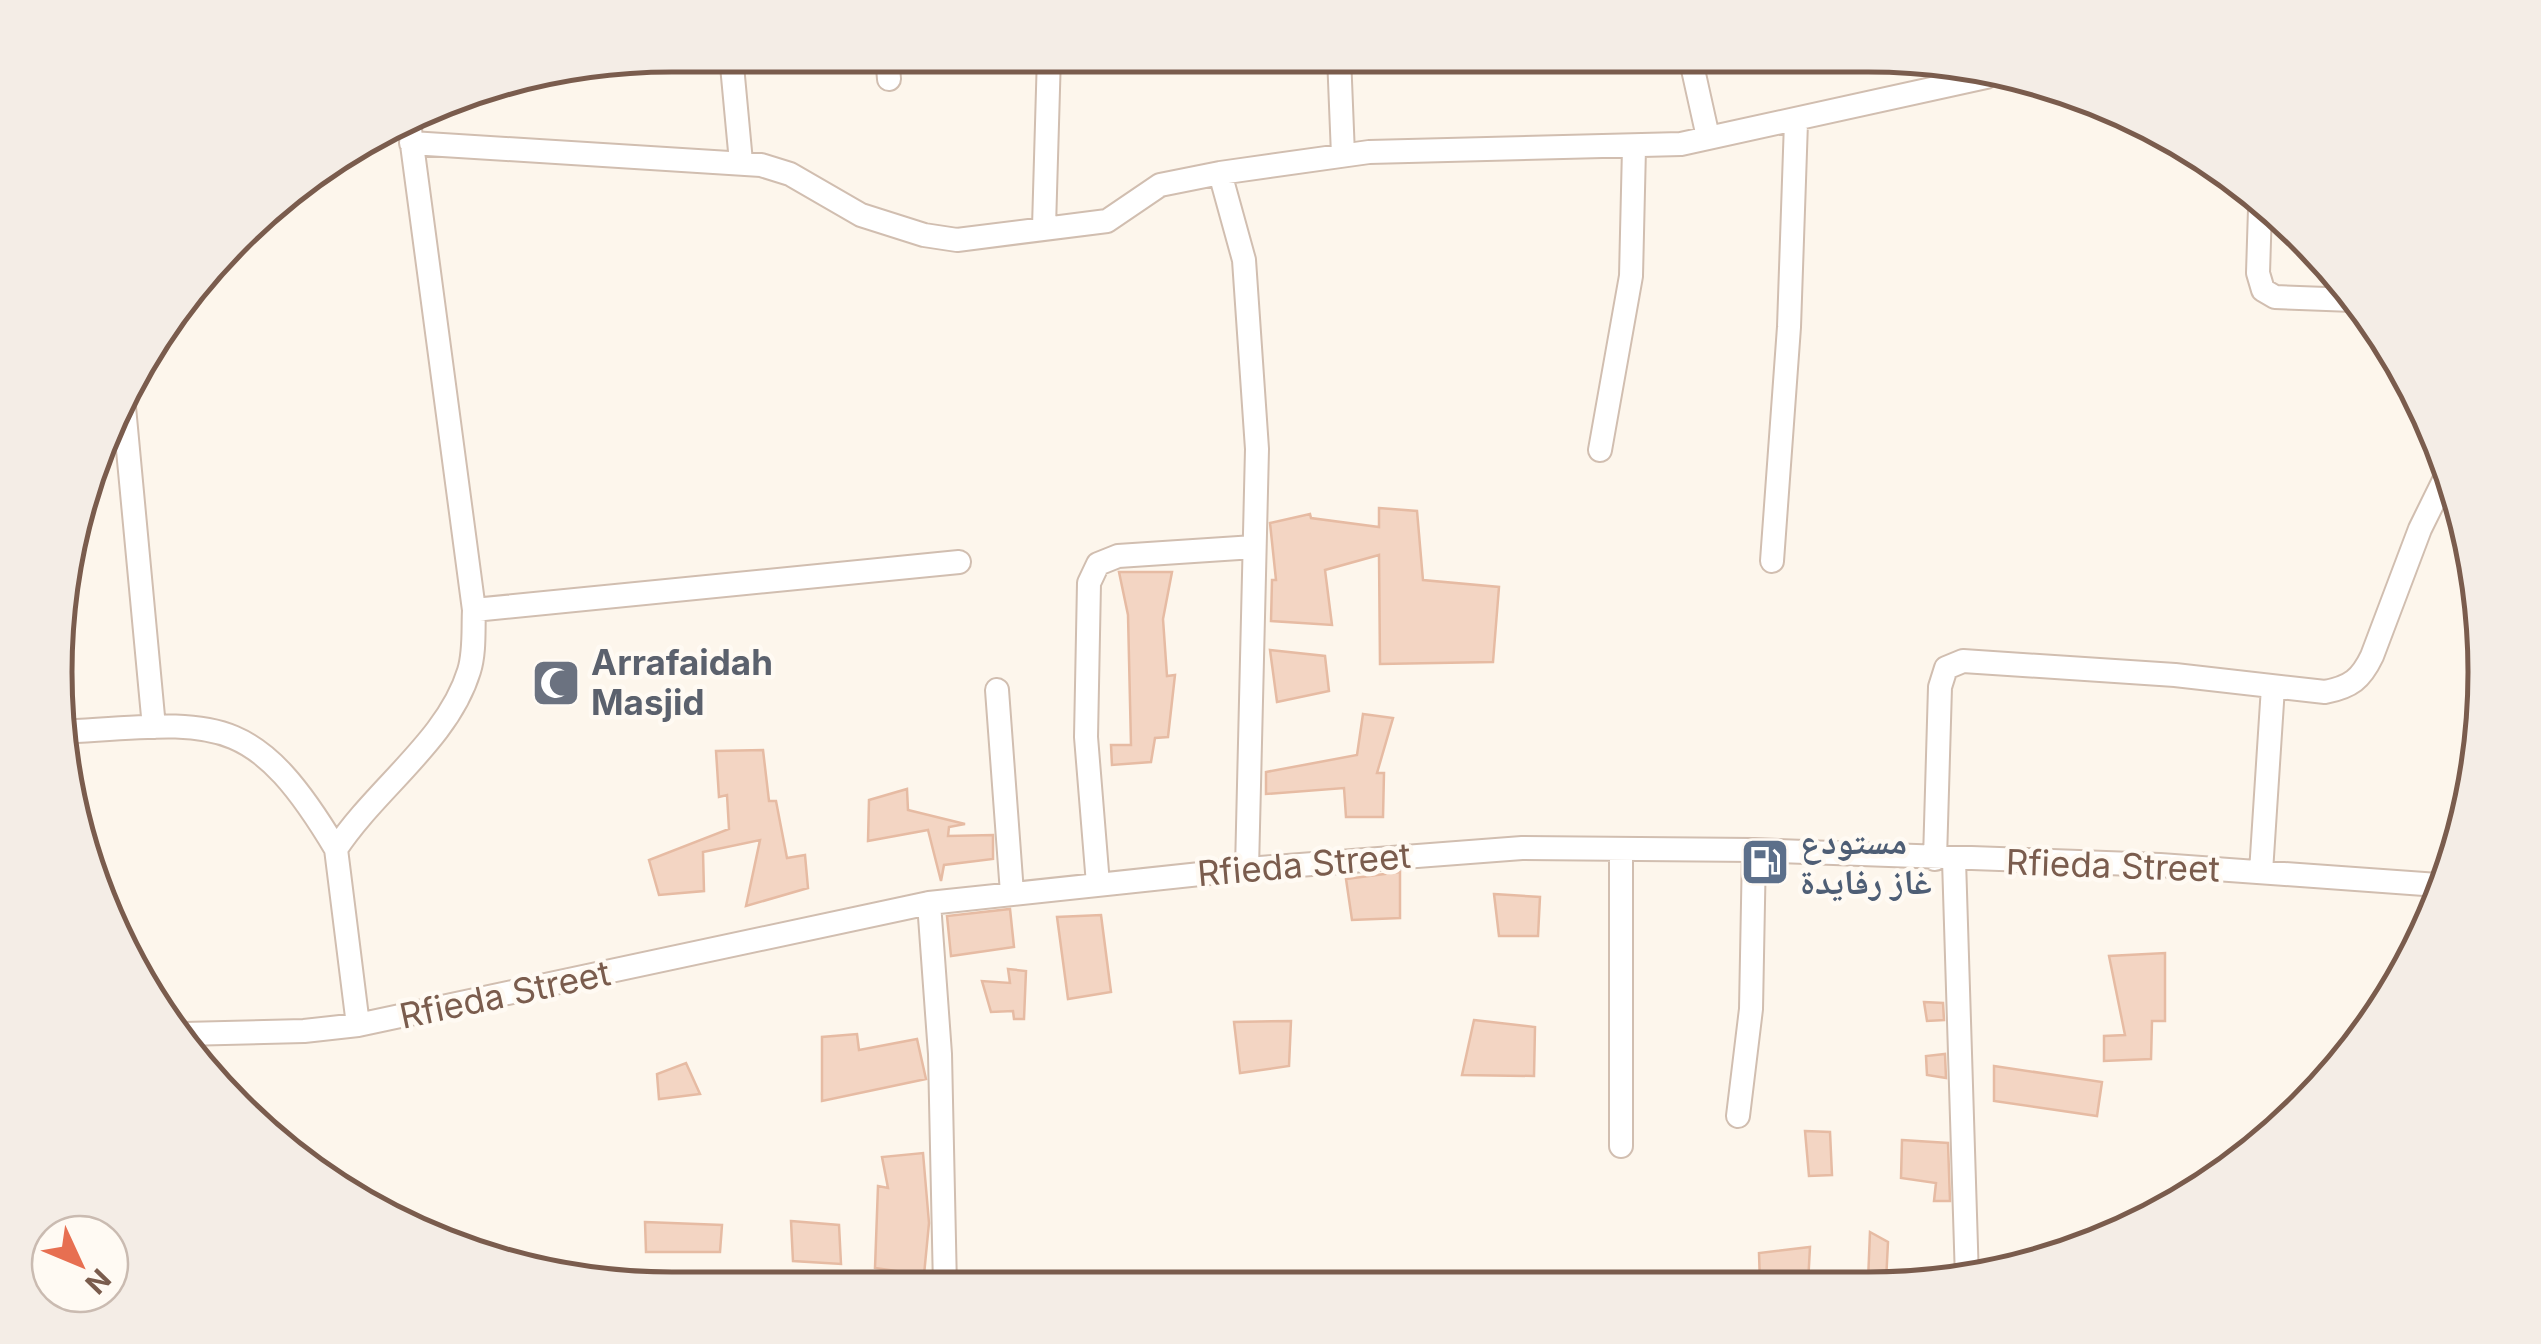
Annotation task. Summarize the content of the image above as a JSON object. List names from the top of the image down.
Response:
{
  "streets": {
    "street": ["Rfieda Street"]
  },
  "places": {
    "mosque": ["Arrafaidah Masjid"],
    "fuel station": ["مستودع غاز رفايدة"]
  },
  "north": "bottom right"
}
